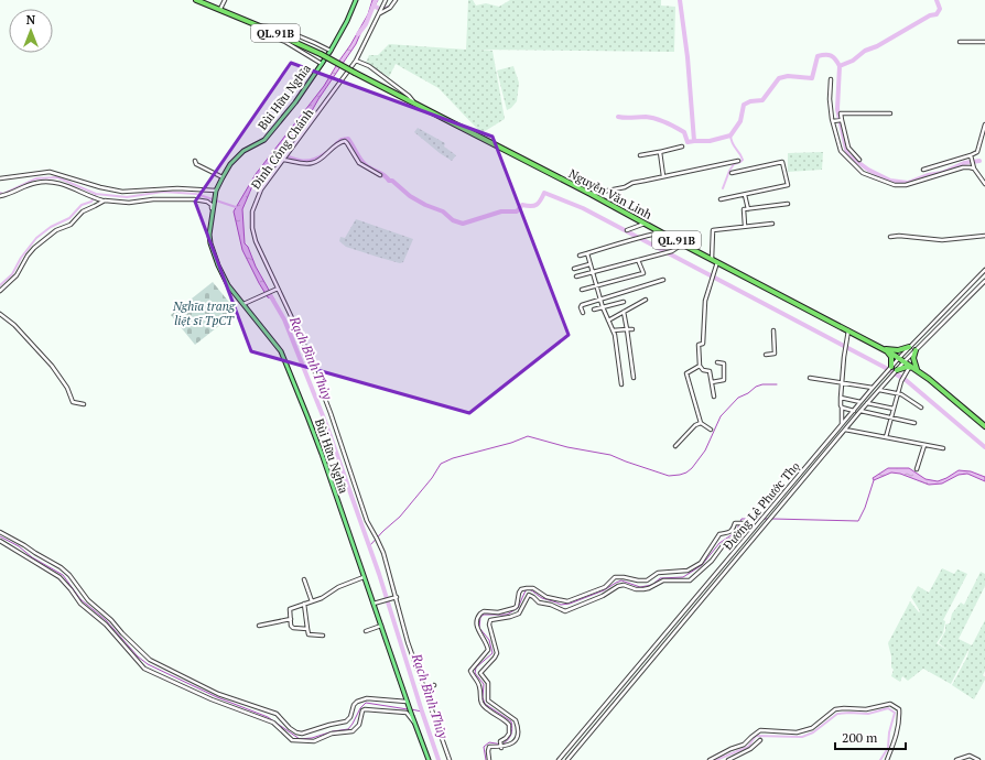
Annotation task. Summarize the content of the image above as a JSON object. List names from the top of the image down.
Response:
{
  "streets": {
    "highway": ["QL.91B", "Nguyễn Văn Linh"],
    "main road": ["Bùi Hữu Nghĩa"],
    "street": ["Đinh Công Chánh", "Đường Lê Phước Thọ"]
  },
  "crossings": [
    ["QL.91B", "Nguyễn Văn Linh"],
    ["Nguyễn Văn Linh", "Đường Lê Phước Thọ"]
  ],
  "water": ["Rạch Bình Thủy"],
  "parks": ["Nghĩa trang liệt sĩ TpCT"],
  "scale_bar": "200 m",
  "north": "top"
}
